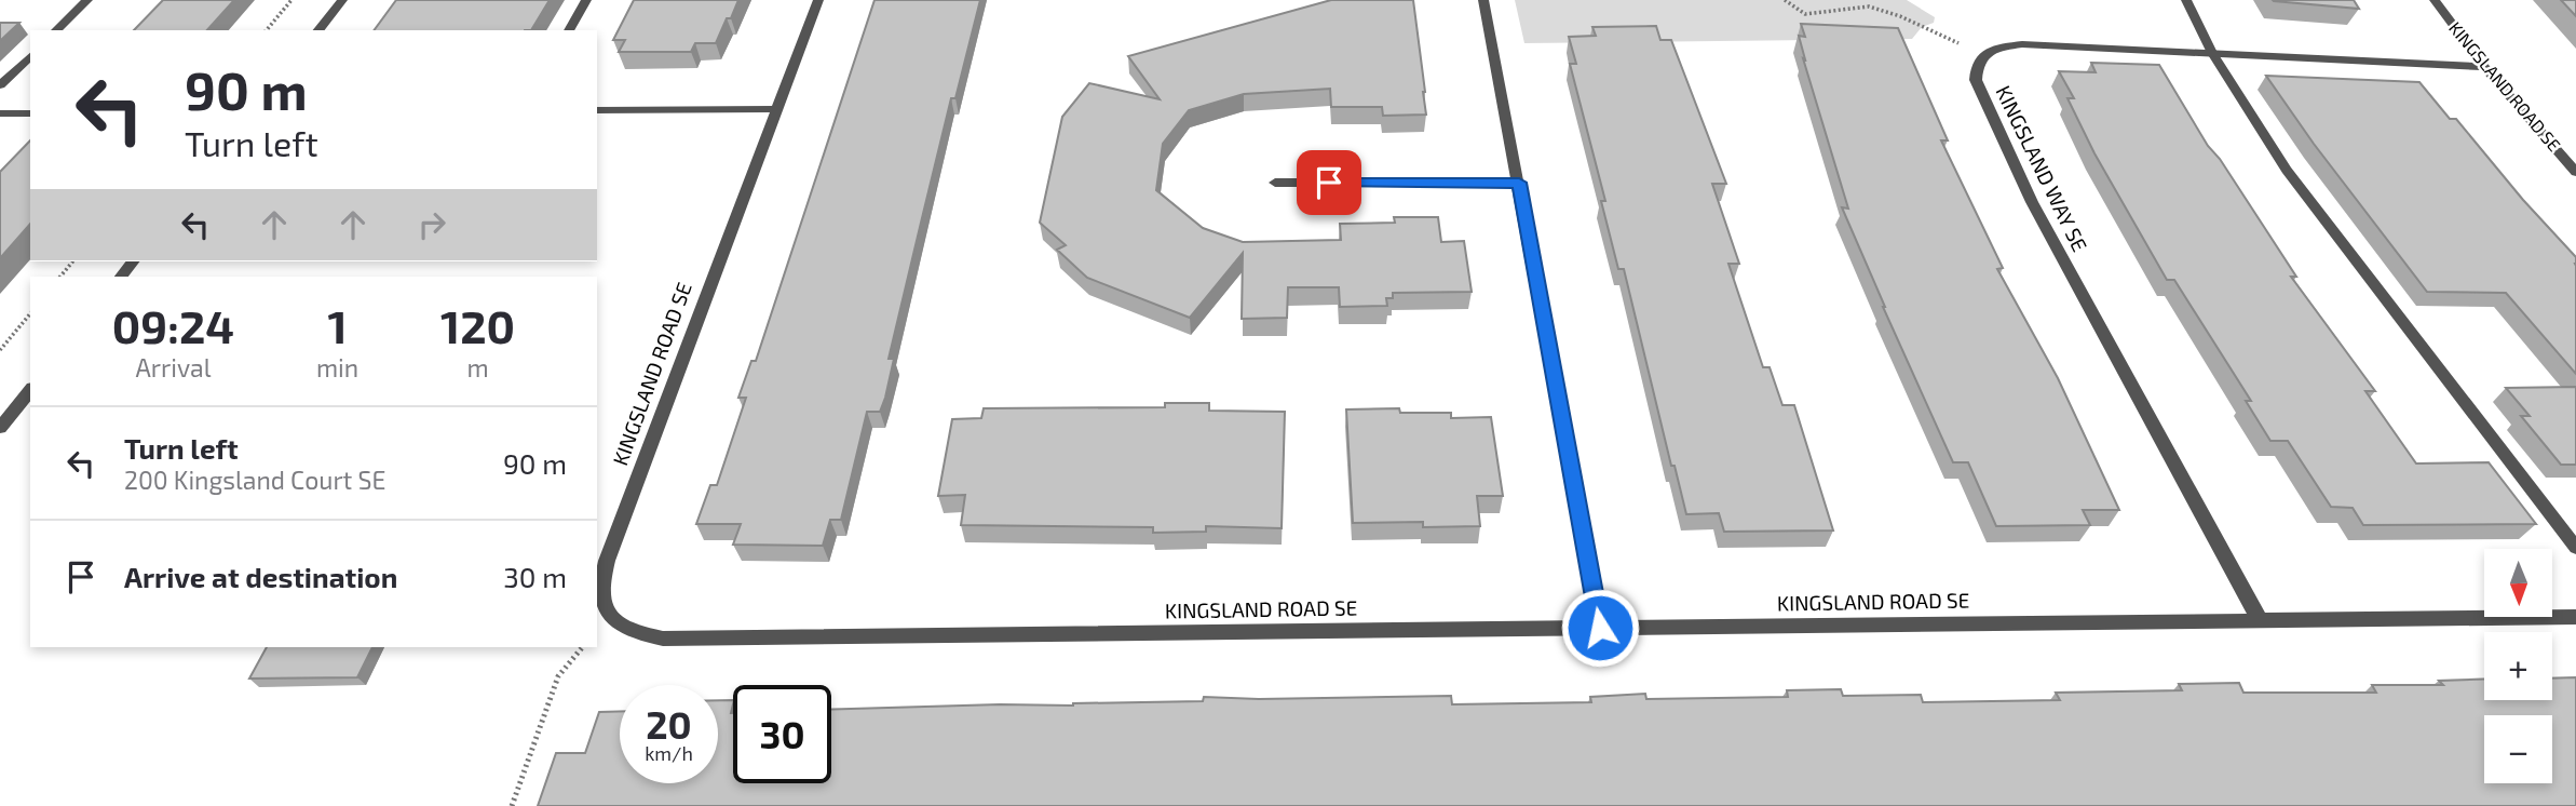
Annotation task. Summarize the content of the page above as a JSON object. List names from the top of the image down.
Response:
{
  "streets": {
    "street": ["KINGSLAND ROAD SE", "KINGSLAND WAY SE"]
  },
  "crossings": [
    ["KINGSLAND ROAD SE", "KINGSLAND WAY SE"]
  ],
  "north": "bottom",
  "page": {
    "turn": ["90 m", "Turn left"],
    "eta": [
      "09:24",
      "Arrival",
      "1",
      "min",
      "120",
      "m"
    ],
    "list": [
      {
        "name": "Turn left",
        "note": "200 Kingsland Court SE",
        "value": "90 m"
      },
      {
        "name": "Arrive at destination",
        "value": "30 m"
      }
    ],
    "map_buttons": ["+", "−"],
    "speed": "20 km/h",
    "limit": "30"
  }
}
